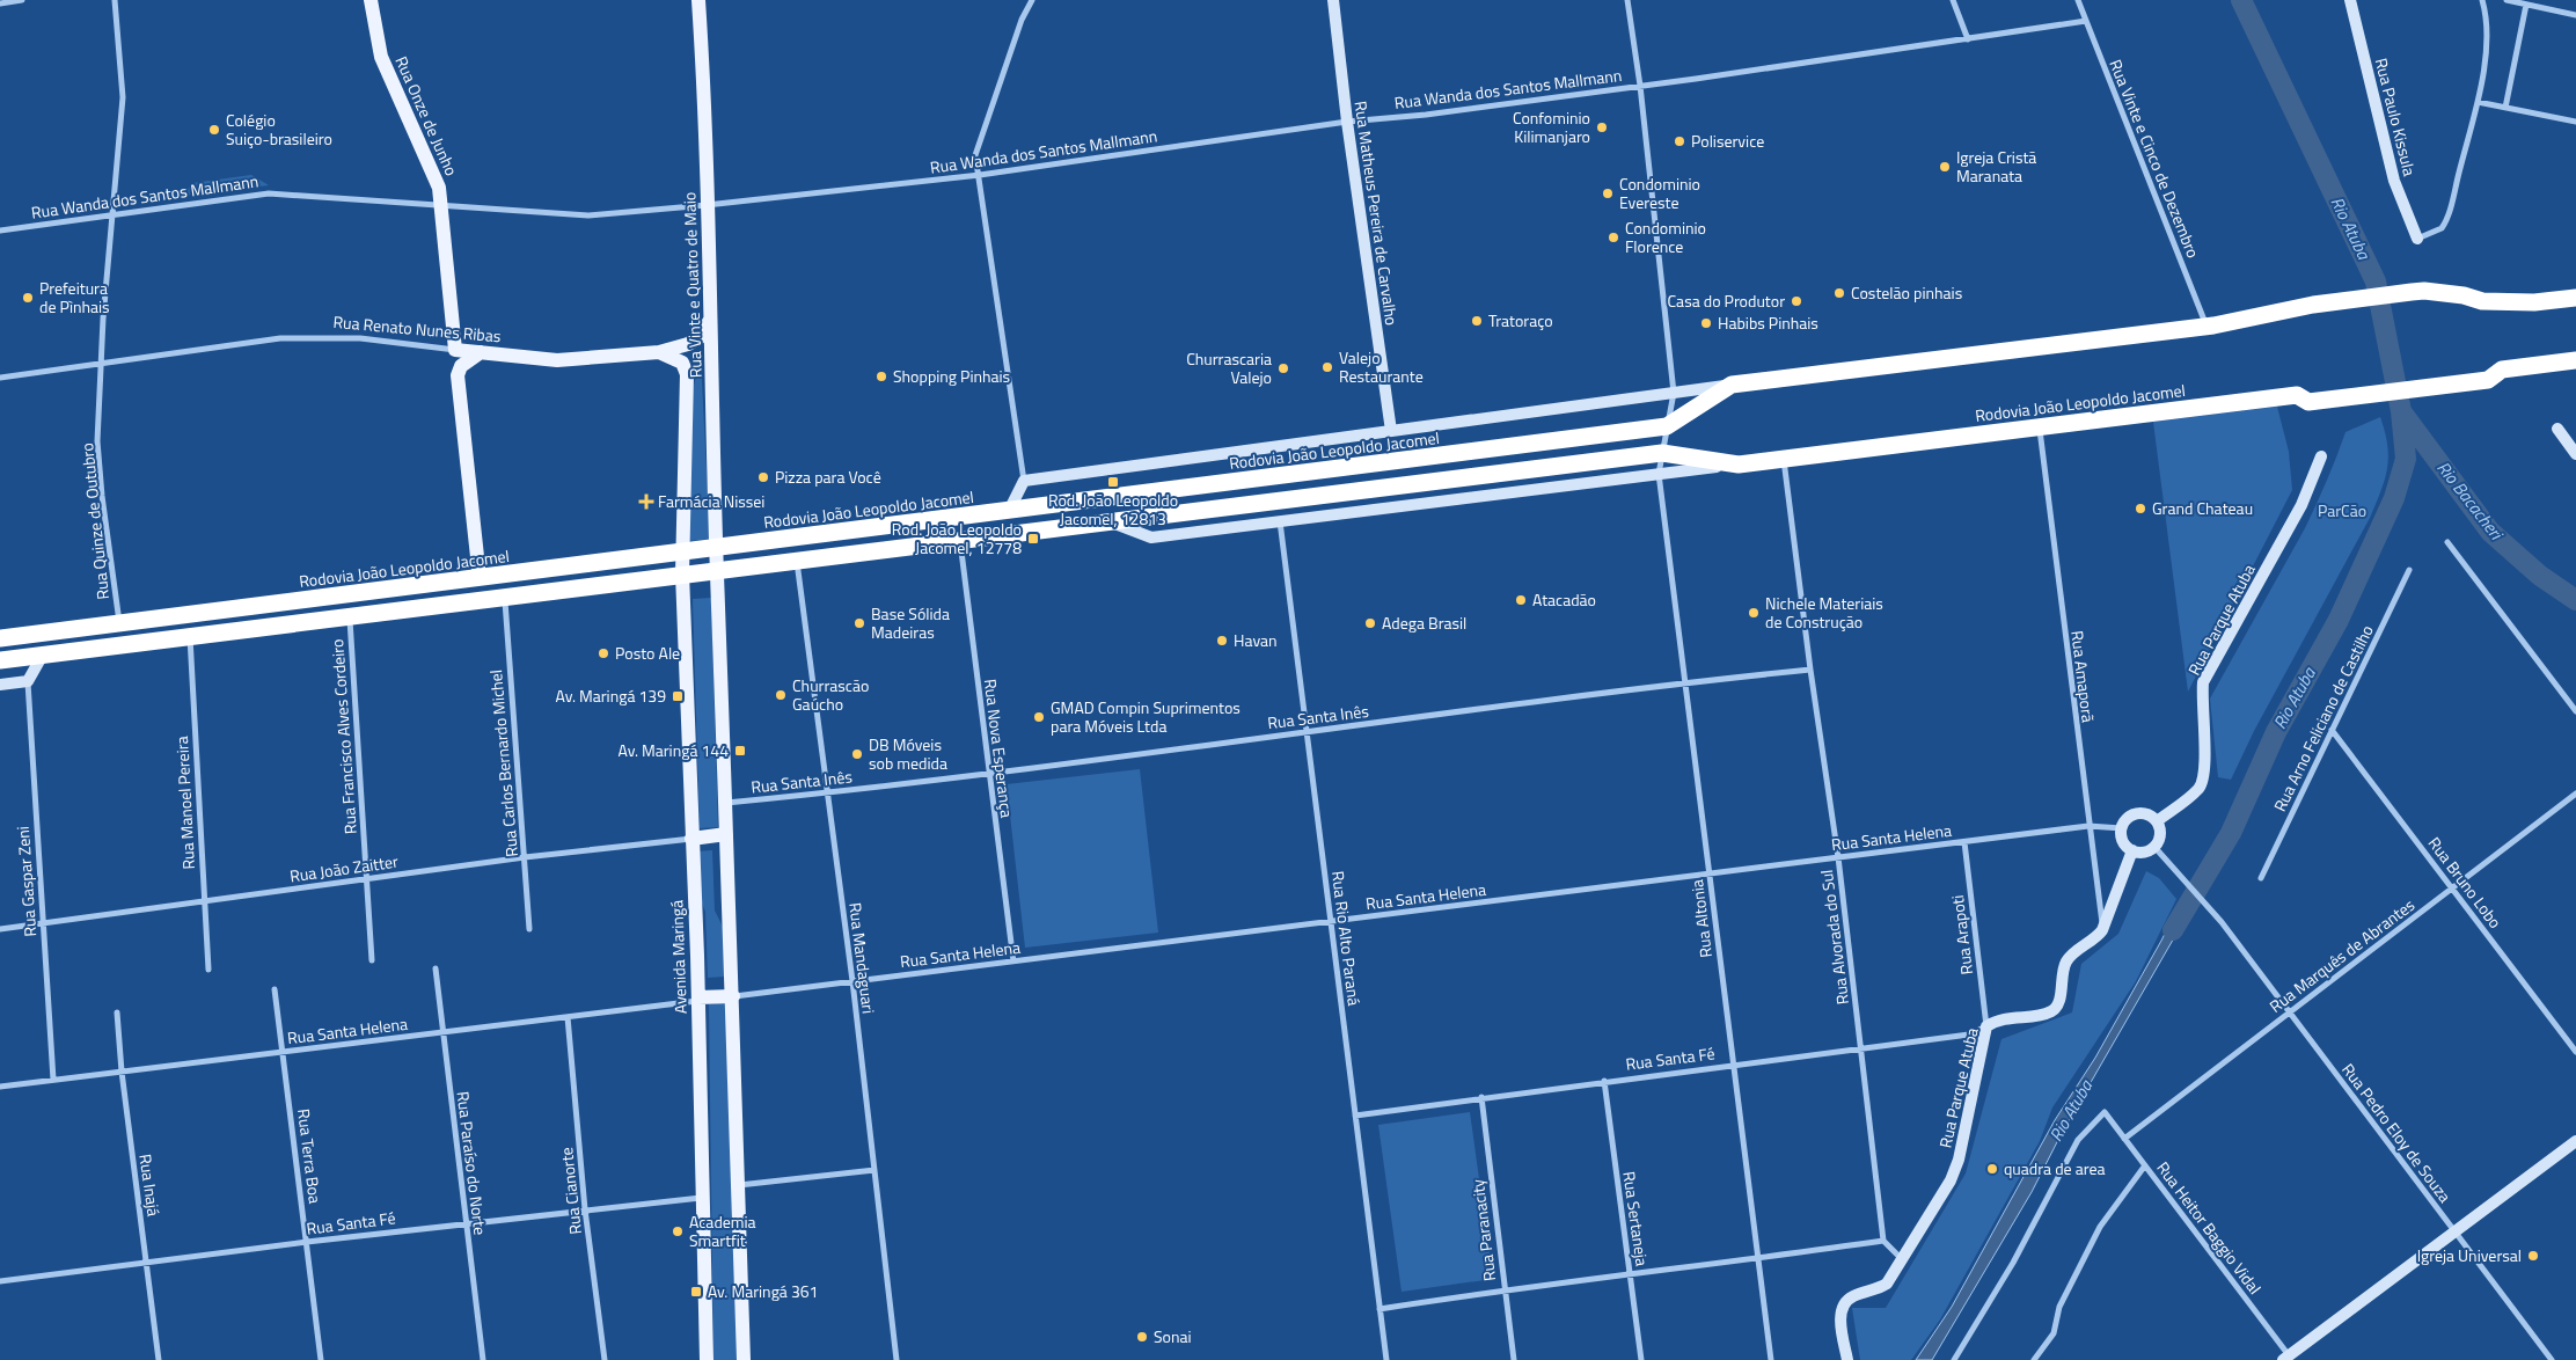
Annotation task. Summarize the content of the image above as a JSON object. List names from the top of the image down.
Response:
{
  "streets": {
    "highway": ["Rodovia João Leopoldo Jacomel"],
    "main road": [
      "Rua Onze de Junho",
      "Rua Vinte e Quatro de Maio",
      "Rua Renato Nunes Ribas",
      "Avenida Maringá"
    ],
    "street": [
      "Rua Wanda dos Santos Mallmann",
      "Rua Paulo Kissula",
      "Rua Vinte e Cinco de Dezembro",
      "Rua Matheus Pereira de Carvalho",
      "Rua Quinze de Outubro",
      "Rua Parque Atuba",
      "Rua Amaporã",
      "Rua Santa Inês",
      "Rua Arno Feliciano de Castilho",
      "Rua Francisco Alves Cordeiro",
      "Rua Nova Esperança",
      "Rua Carlos Bernardo Michel",
      "Rua Manoel Pereira",
      "Rua Santa Helena",
      "Rua João Zaitter",
      "Rua Gaspar Zeni",
      "Rua Bruno Lobo",
      "Rua Altonia",
      "Rua Arapoti",
      "Rua Alvorada do Sul",
      "Rua Rio Alto Paraná",
      "Rua Marquês de Abrantes",
      "Rua Mandaguari",
      "Rua Santa Fé",
      "Rua Pedro Eloy de Souza",
      "Rua Terra Boa",
      "Rua Paraíso do Norte",
      "Rua Inajá",
      "Rua Cianorte",
      "Rua Sertaneja",
      "Rua Heitor Baggio Vidal",
      "Rua Paranacity"
    ]
  },
  "crossings": [
    ["Rua Wanda dos Santos Mallmann", "Rua Onze de Junho"],
    ["Rua Wanda dos Santos Mallmann", "Rua Vinte e Cinco de Dezembro"],
    ["Rua Wanda dos Santos Mallmann", "Rua Matheus Pereira de Carvalho"],
    ["Rua Wanda dos Santos Mallmann", "Rua Vinte e Quatro de Maio"],
    ["Rua Wanda dos Santos Mallmann", "Rua Quinze de Outubro"],
    ["Rua Wanda dos Santos Mallmann", "Rua Altonia"],
    ["Rua Onze de Junho", "Rua Renato Nunes Ribas"],
    ["Rua Vinte e Cinco de Dezembro", "Rodovia João Leopoldo Jacomel"],
    ["Rua Matheus Pereira de Carvalho", "Rodovia João Leopoldo Jacomel"],
    ["Rua Vinte e Quatro de Maio", "Rua Renato Nunes Ribas"],
    ["Rua Vinte e Quatro de Maio", "Rodovia João Leopoldo Jacomel"],
    ["Rua Vinte e Quatro de Maio", "Avenida Maringá"],
    ["Rua Renato Nunes Ribas", "Rua Quinze de Outubro"],
    ["Rodovia João Leopoldo Jacomel", "Rua Quinze de Outubro"],
    ["Rodovia João Leopoldo Jacomel", "Rua Amaporã"],
    ["Rodovia João Leopoldo Jacomel", "Rua Francisco Alves Cordeiro"],
    ["Rodovia João Leopoldo Jacomel", "Rua Nova Esperança"],
    ["Rodovia João Leopoldo Jacomel", "Rua Carlos Bernardo Michel"],
    ["Rodovia João Leopoldo Jacomel", "Rua Manoel Pereira"],
    ["Rodovia João Leopoldo Jacomel", "Rua Altonia"],
    ["Rodovia João Leopoldo Jacomel", "Rua Alvorada do Sul"],
    ["Rodovia João Leopoldo Jacomel", "Rua Rio Alto Paraná"],
    ["Rodovia João Leopoldo Jacomel", "Avenida Maringá"],
    ["Rodovia João Leopoldo Jacomel", "Rua Mandaguari"],
    ["Rua Parque Atuba", "Rua Amaporã"],
    ["Rua Parque Atuba", "Rua Santa Helena"],
    ["Rua Parque Atuba", "Rua Arapoti"],
    ["Rua Parque Atuba", "Rua Santa Fé"],
    ["Rua Parque Atuba", "Rua Pedro Eloy de Souza"],
    ["Rua Amaporã", "Rua Santa Helena"],
    ["Rua Santa Inês", "Rua Nova Esperança"],
    ["Rua Santa Inês", "Rua Altonia"],
    ["Rua Santa Inês", "Rua Alvorada do Sul"],
    ["Rua Santa Inês", "Rua Rio Alto Paraná"],
    ["Rua Santa Inês", "Rua Mandaguari"],
    ["Rua Arno Feliciano de Castilho", "Rua Bruno Lobo"],
    ["Rua Francisco Alves Cordeiro", "Rua João Zaitter"],
    ["Rua Nova Esperança", "Rua Santa Helena"],
    ["Rua Carlos Bernardo Michel", "Rua João Zaitter"],
    ["Rua Manoel Pereira", "Rua João Zaitter"],
    ["Rua Santa Helena", "Rua Gaspar Zeni"],
    ["Rua Santa Helena", "Rua Altonia"],
    ["Rua Santa Helena", "Rua Arapoti"],
    ["Rua Santa Helena", "Rua Alvorada do Sul"],
    ["Rua Santa Helena", "Rua Rio Alto Paraná"],
    ["Rua Santa Helena", "Avenida Maringá"],
    ["Rua Santa Helena", "Rua Mandaguari"],
    ["Rua Santa Helena", "Rua Pedro Eloy de Souza"],
    ["Rua Santa Helena", "Rua Terra Boa"],
    ["Rua Santa Helena", "Rua Paraíso do Norte"],
    ["Rua Santa Helena", "Rua Inajá"],
    ["Rua Santa Helena", "Rua Cianorte"],
    ["Rua João Zaitter", "Rua Gaspar Zeni"],
    ["Rua João Zaitter", "Avenida Maringá"],
    ["Rua Bruno Lobo", "Rua Marquês de Abrantes"],
    ["Rua Altonia", "Rua Santa Fé"],
    ["Rua Arapoti", "Rua Santa Fé"],
    ["Rua Alvorada do Sul", "Rua Santa Fé"],
    ["Rua Rio Alto Paraná", "Rua Santa Fé"],
    ["Rua Marquês de Abrantes", "Rua Pedro Eloy de Souza"],
    ["Rua Marquês de Abrantes", "Rua Heitor Baggio Vidal"],
    ["Avenida Maringá", "Rua Santa Fé"],
    ["Rua Santa Fé", "Rua Terra Boa"],
    ["Rua Santa Fé", "Rua Paraíso do Norte"],
    ["Rua Santa Fé", "Rua Inajá"],
    ["Rua Santa Fé", "Rua Cianorte"],
    ["Rua Santa Fé", "Rua Sertaneja"],
    ["Rua Santa Fé", "Rua Paranacity"]
  ],
  "water": ["Rio Atuba", "Rio Bacacheri"],
  "parks": ["ParCão"],
  "places": {
    "other": [
      "Confominio Kilimanjaro",
      "Colégio Suiço-brasileiro",
      "Poliservice",
      "Igreja Cristã Maranata",
      "Condominio Evereste",
      "Condominio Florence",
      "Costelão pinhais",
      "Prefeitura de Pìnhais",
      "Casa do Produtor",
      "Tratoraço",
      "Habibs Pinhais",
      "Valejo Restaurante",
      "Churrascaria Valejo",
      "Shopping Pinhais",
      "Pizza para Você",
      "Grand Chateau",
      "Atacadão",
      "Nichele Materiais de Construção",
      "Base Sólida Madeiras",
      "Adega Brasil",
      "Havan",
      "Posto Ale",
      "Churrascão Gaúcho",
      "GMAD Compin Suprimentos para Móveis Ltda",
      "DB Móveis sob medida",
      "quadra de area",
      "Academia Smartfit",
      "Igreja Universal",
      "Sonai"
    ],
    "transit": [
      "Rod. João Leopoldo Jacomel, 12813",
      "Rod. João Leopoldo Jacomel, 12778",
      "Av. Maringá 139",
      "Av. Maringá 144",
      "Av. Maringá 361"
    ],
    "health": ["Farmácia Nissei"]
  }
}
